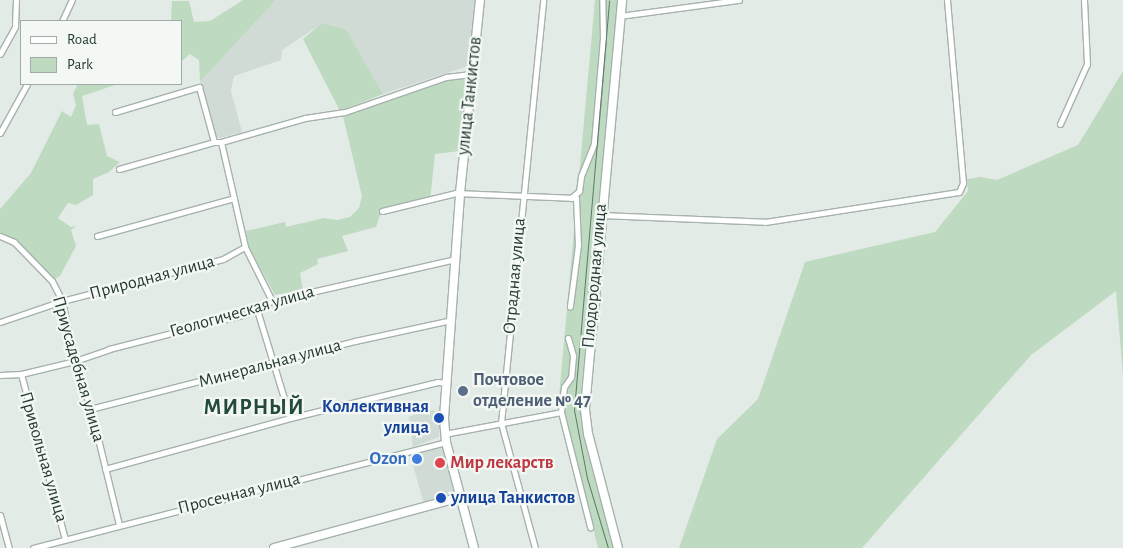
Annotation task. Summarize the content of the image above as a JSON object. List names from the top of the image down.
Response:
{
  "streets": {
    "main road": ["улица Танкистов", "Плодородная улица"],
    "street": [
      "Отрадная улица",
      "Природная улица",
      "Геологическая улица",
      "Минеральная улица",
      "Приусадебная улица",
      "Привольная улица",
      "Просечная улица"
    ]
  },
  "crossings": [
    ["улица Танкистов", "Геологическая улица"],
    ["улица Танкистов", "Минеральная улица"],
    ["улица Танкистов", "Просечная улица"],
    ["Отрадная улица", "Просечная улица"],
    ["Природная улица", "Приусадебная улица"],
    ["Геологическая улица", "Приусадебная улица"],
    ["Геологическая улица", "Привольная улица"],
    ["Минеральная улица", "Приусадебная улица"],
    ["Приусадебная улица", "Просечная улица"],
    ["Привольная улица", "Просечная улица"]
  ],
  "districts": ["МИРНЫЙ"],
  "places": [
    "Почтовое отделение № 47",
    "Коллективная улица",
    "Ozon",
    "Мир лекарств",
    "улица Танкистов"
  ],
  "legend": ["Road", "Park"]
}
